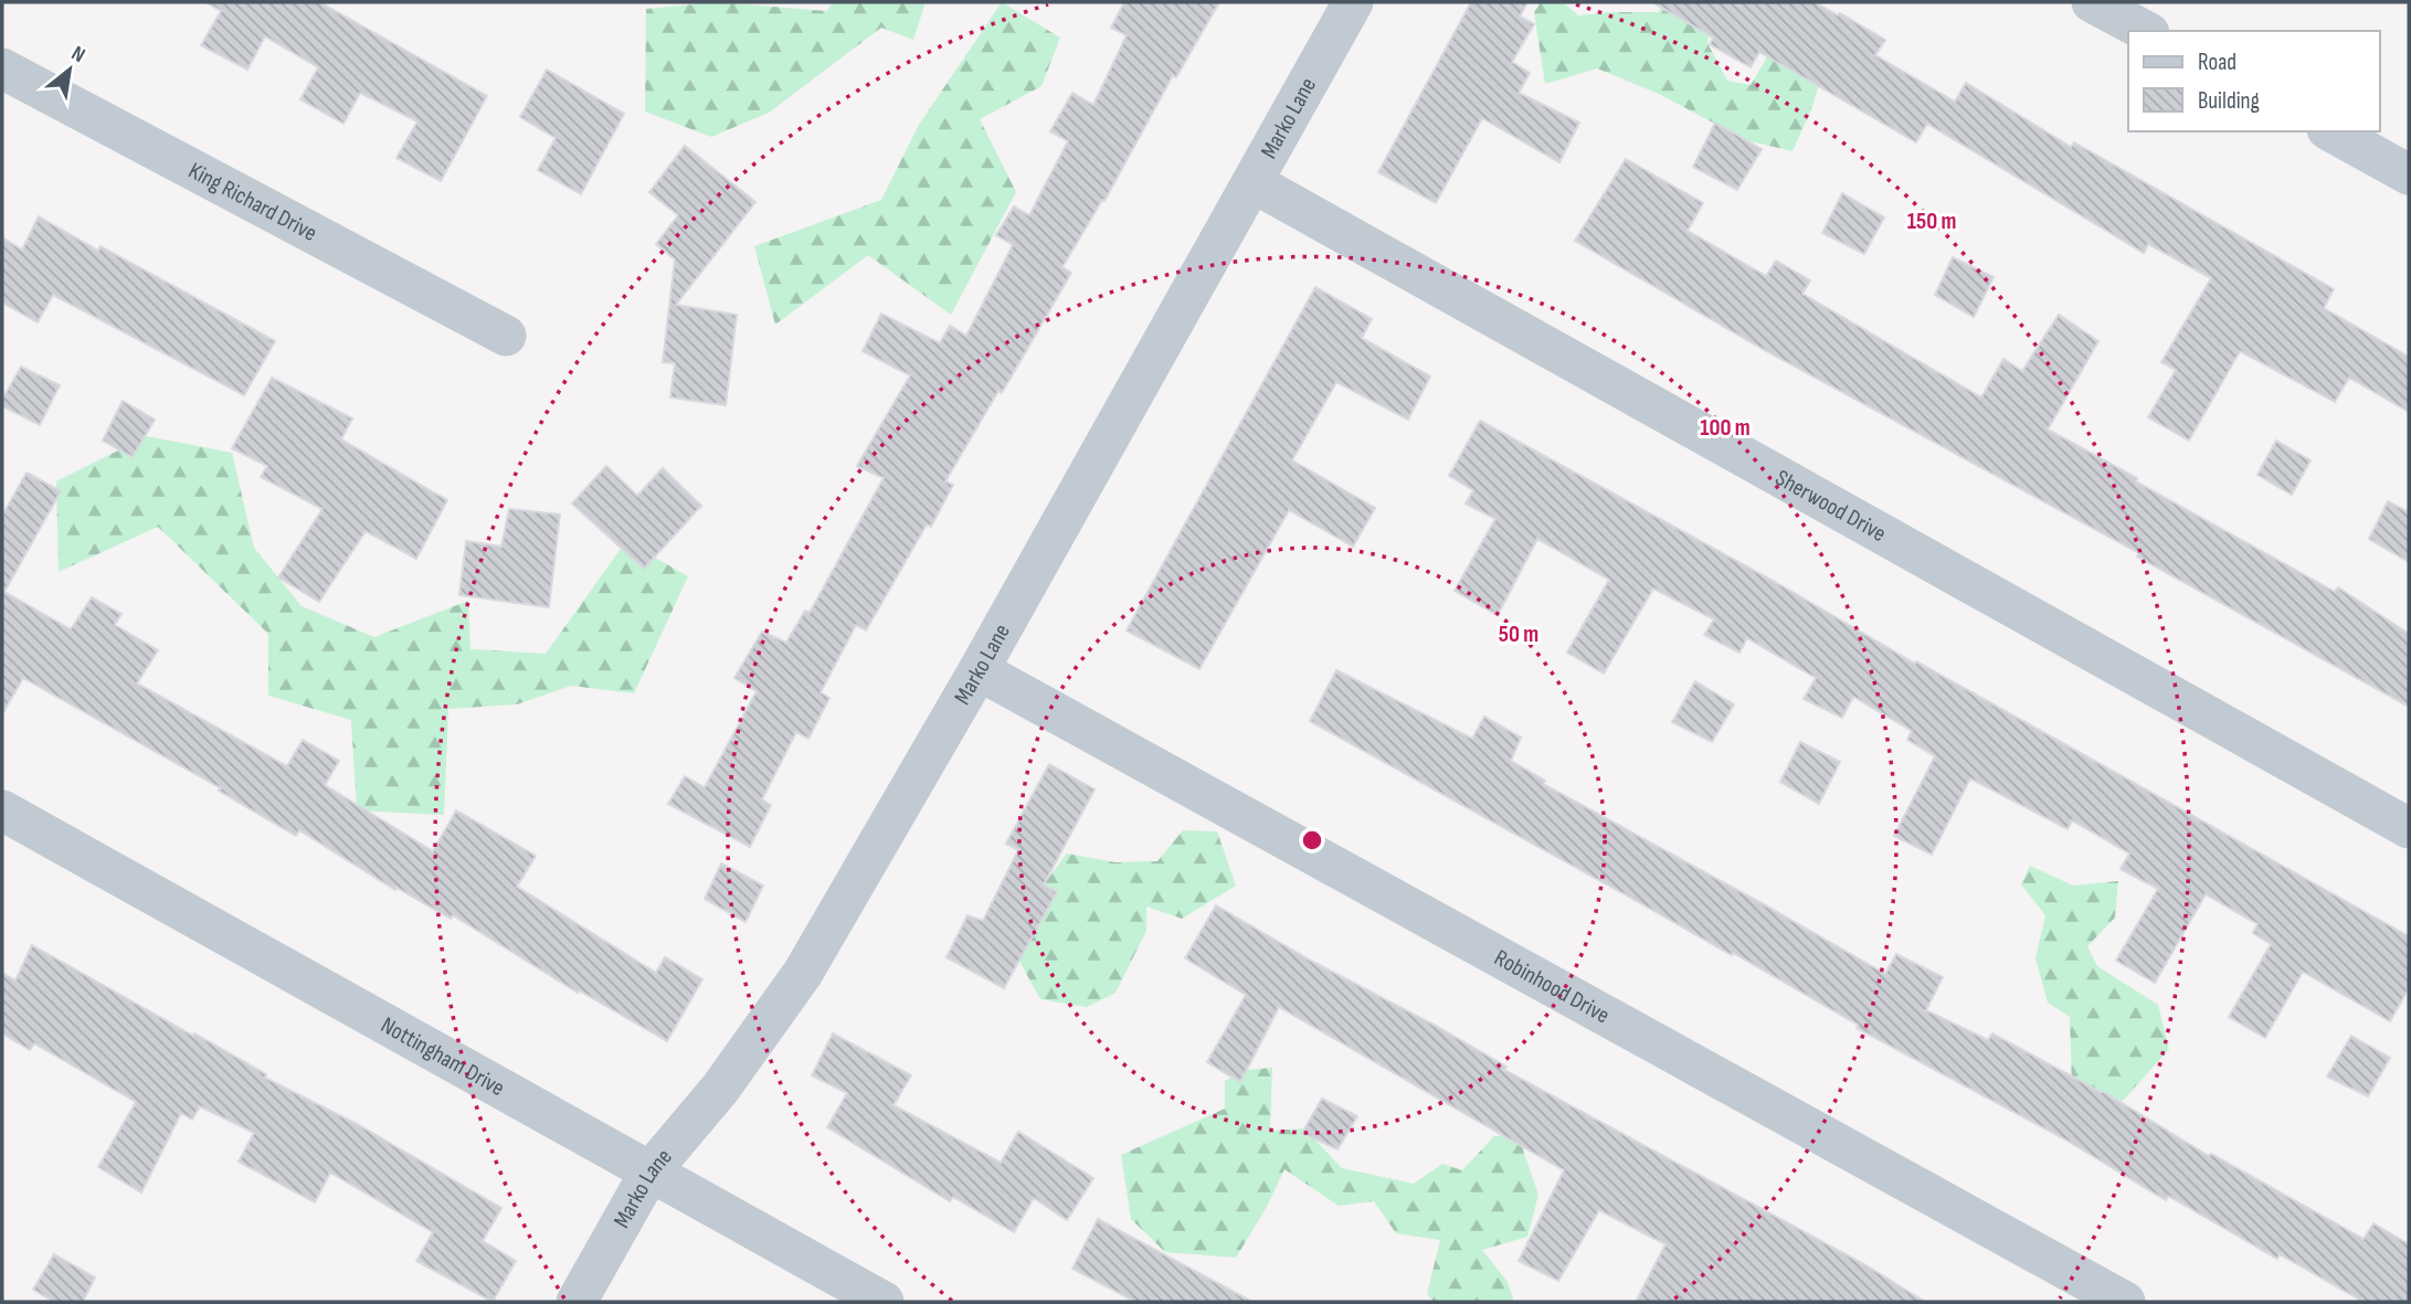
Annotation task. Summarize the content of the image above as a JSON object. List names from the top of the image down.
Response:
{
  "streets": {
    "street": [
      "Marko Lane",
      "King Richard Drive",
      "Sherwood Drive",
      "Robinhood Drive",
      "Nottingham Drive"
    ]
  },
  "crossings": [
    ["Marko Lane", "Sherwood Drive"],
    ["Marko Lane", "Robinhood Drive"],
    ["Marko Lane", "Nottingham Drive"]
  ],
  "legend": ["Road", "Building"],
  "north": "top right",
  "rings": ["150 m", "100 m", "50 m"]
}
